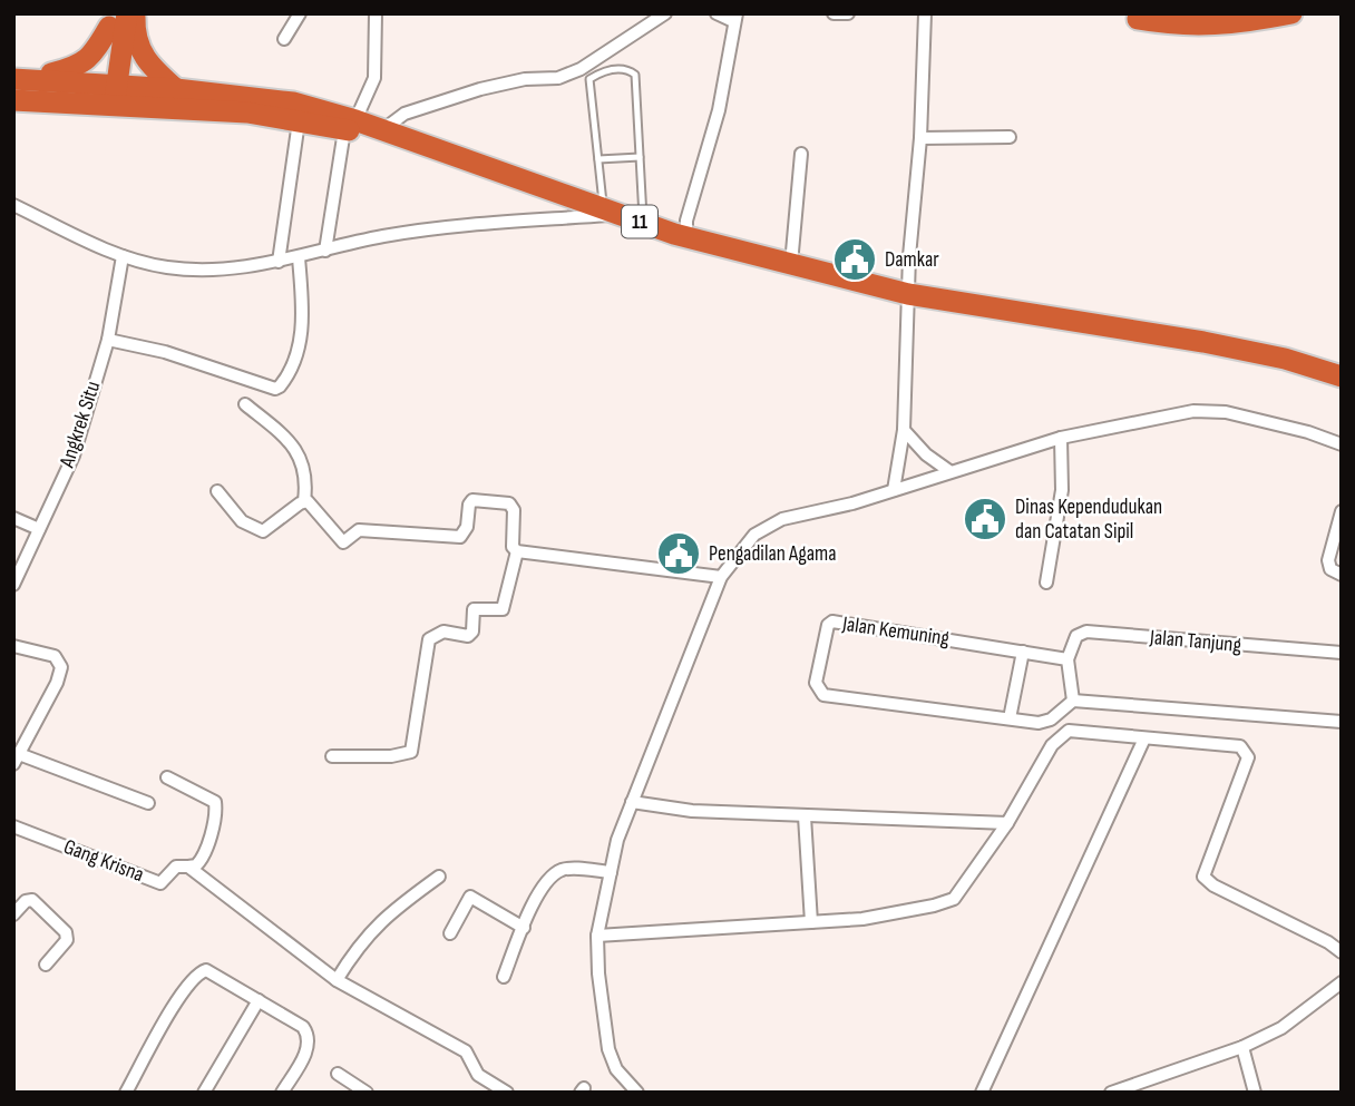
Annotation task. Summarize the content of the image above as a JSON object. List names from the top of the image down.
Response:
{
  "streets": {
    "highway": ["11"],
    "street": [
      "Angkrek Situ",
      "Jalan Kemuning",
      "Jalan Tanjung",
      "Gang Krisna"
    ]
  },
  "crossings": [
    ["Jalan Kemuning", "Jalan Tanjung"]
  ],
  "places": {
    "public building": ["Damkar", "Dinas Kependudukan dan Catatan Sipil", "Pengadilan Agama"]
  }
}
